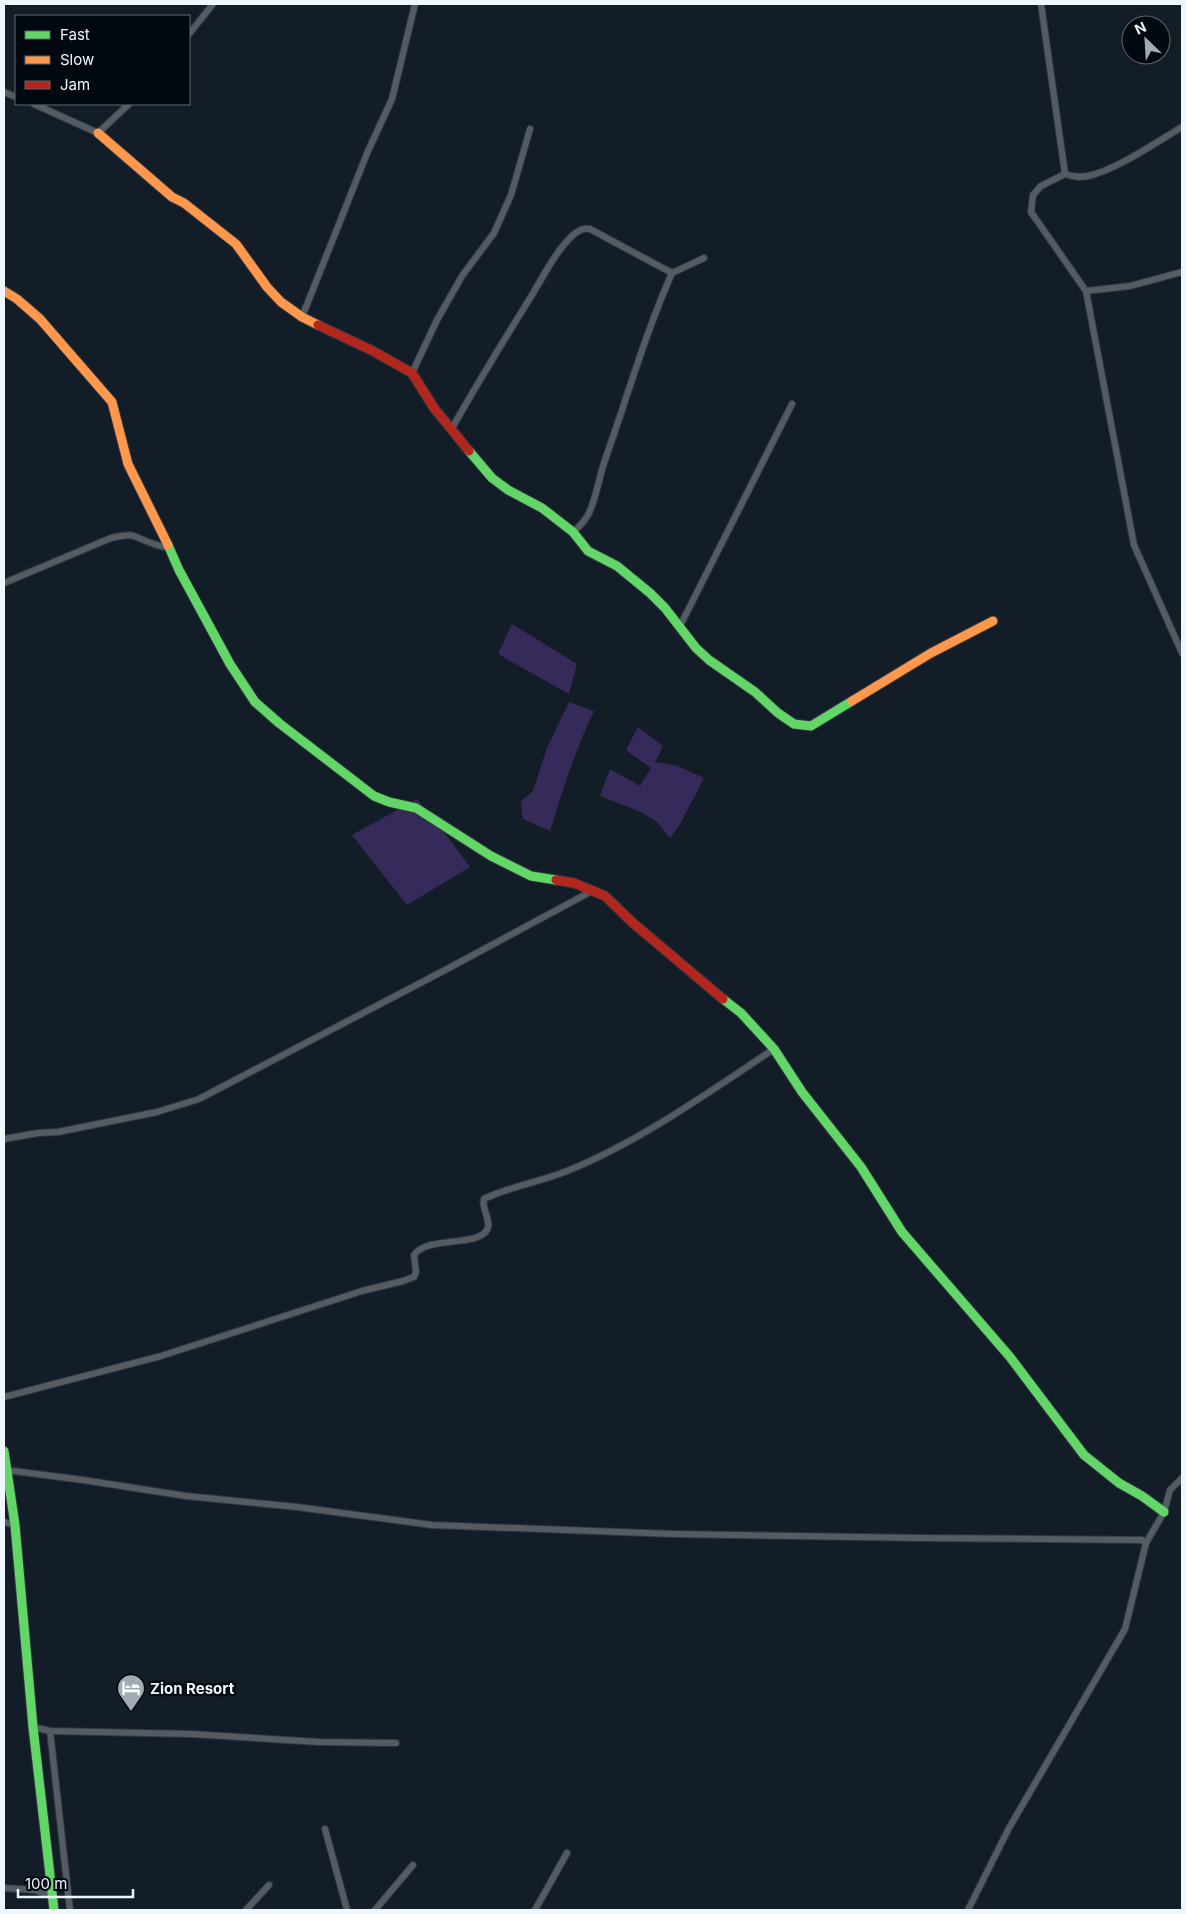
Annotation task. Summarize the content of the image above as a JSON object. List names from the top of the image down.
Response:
{
  "places": {
    "hotel": ["Zion Resort"]
  },
  "legend": ["Fast", "Slow", "Jam"],
  "scale_bar": "100 m",
  "north": "top left"
}
